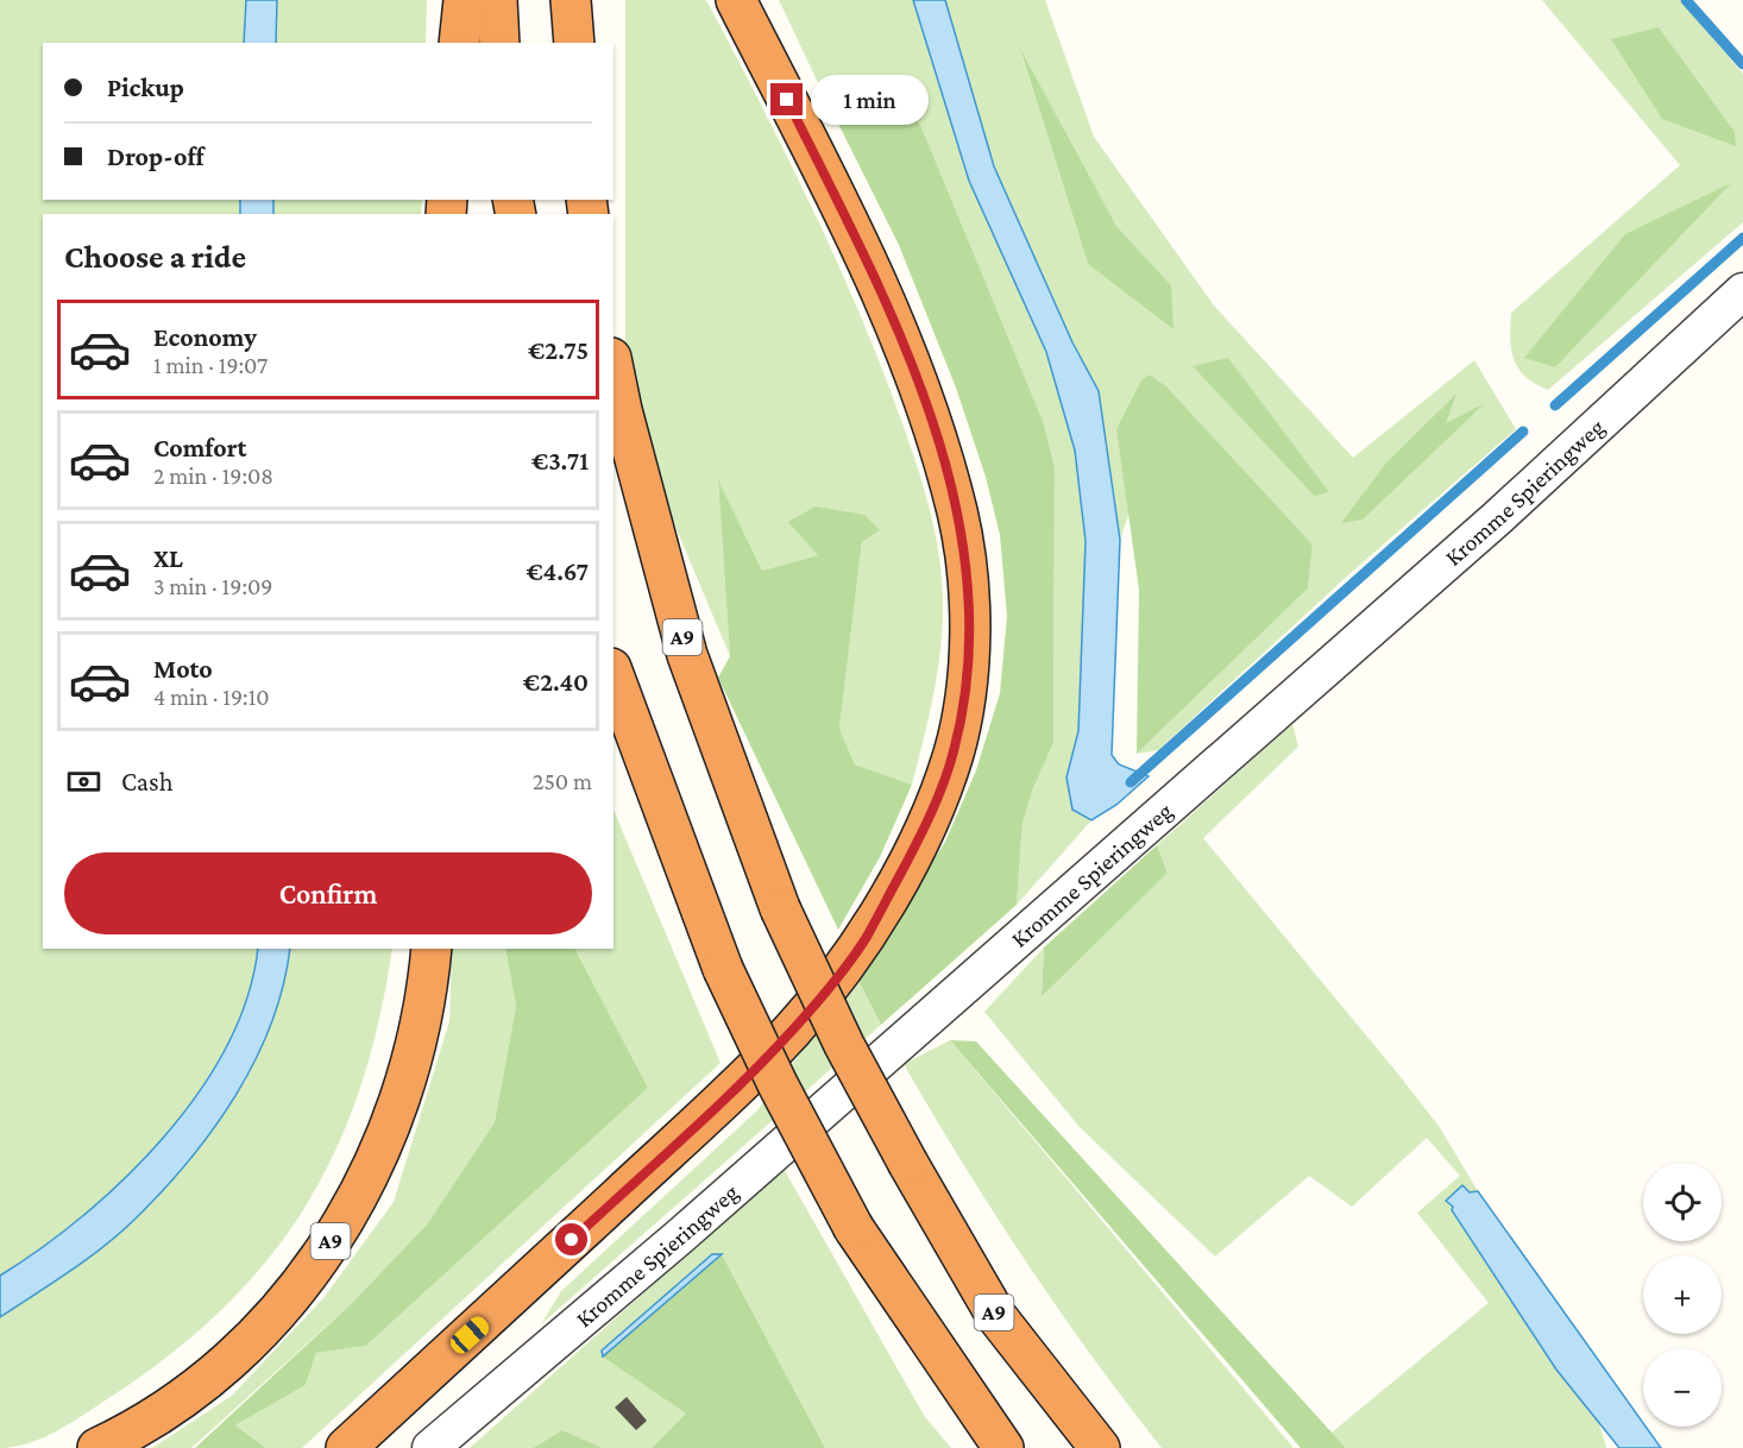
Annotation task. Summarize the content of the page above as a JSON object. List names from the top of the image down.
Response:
{
  "streets": {
    "highway": ["A9"],
    "street": ["Kromme Spieringweg"]
  },
  "page": {
    "banner": ["Pickup", "Drop-off"],
    "bubble": "1 min",
    "heading": "Choose a ride",
    "list": [
      {
        "name": "Economy",
        "note": "1 min · 19:07",
        "value": "€2.75"
      },
      {
        "name": "Comfort",
        "note": "2 min · 19:08",
        "value": "€3.71"
      },
      {
        "name": "XL",
        "note": "3 min · 19:09",
        "value": "€4.67"
      },
      {
        "name": "Moto",
        "note": "4 min · 19:10",
        "value": "€2.40"
      }
    ],
    "pay": ["Cash", "250 m"],
    "buttons": "Confirm",
    "map_buttons": ["+", "−"]
  }
}
